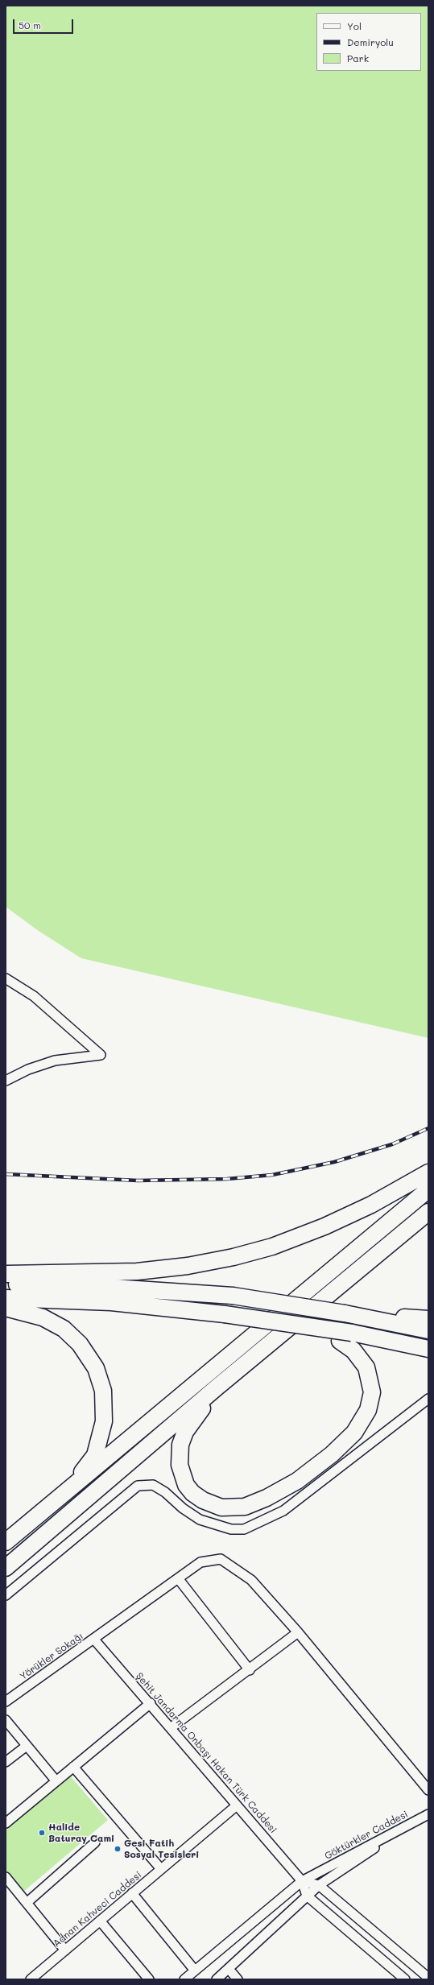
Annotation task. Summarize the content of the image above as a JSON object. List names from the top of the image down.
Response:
{
  "streets": {
    "street": [
      "Yörükler Sokağı",
      "Şehit Jandarma Onbaşı Hakan Türk Caddesi",
      "Göktürkler Caddesi",
      "Adnan Kahveci Caddesi"
    ]
  },
  "crossings": [
    ["Yörükler Sokağı", "Şehit Jandarma Onbaşı Hakan Türk Caddesi"],
    ["Şehit Jandarma Onbaşı Hakan Türk Caddesi", "Göktürkler Caddesi"],
    ["Şehit Jandarma Onbaşı Hakan Türk Caddesi", "Adnan Kahveci Caddesi"]
  ],
  "places": ["Halide Baturay Cami", "Gesi Fatih Sosyal Tesisleri"],
  "legend": ["Yol", "Demiryolu", "Park"],
  "scale_bar": "50 m"
}
